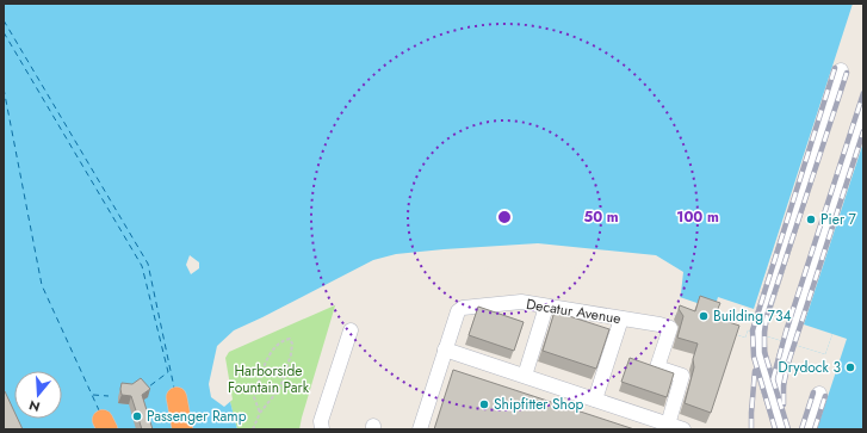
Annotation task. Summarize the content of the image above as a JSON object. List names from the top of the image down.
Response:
{
  "streets": {
    "lane": ["Decatur Avenue"]
  },
  "parks": ["Harborside Fountain Park"],
  "places": [
    "Pier 7",
    "Building 734",
    "Drydock 3",
    "Shipfitter Shop",
    "Passenger Ramp"
  ],
  "north": "bottom",
  "rings": ["50 m", "100 m"]
}
